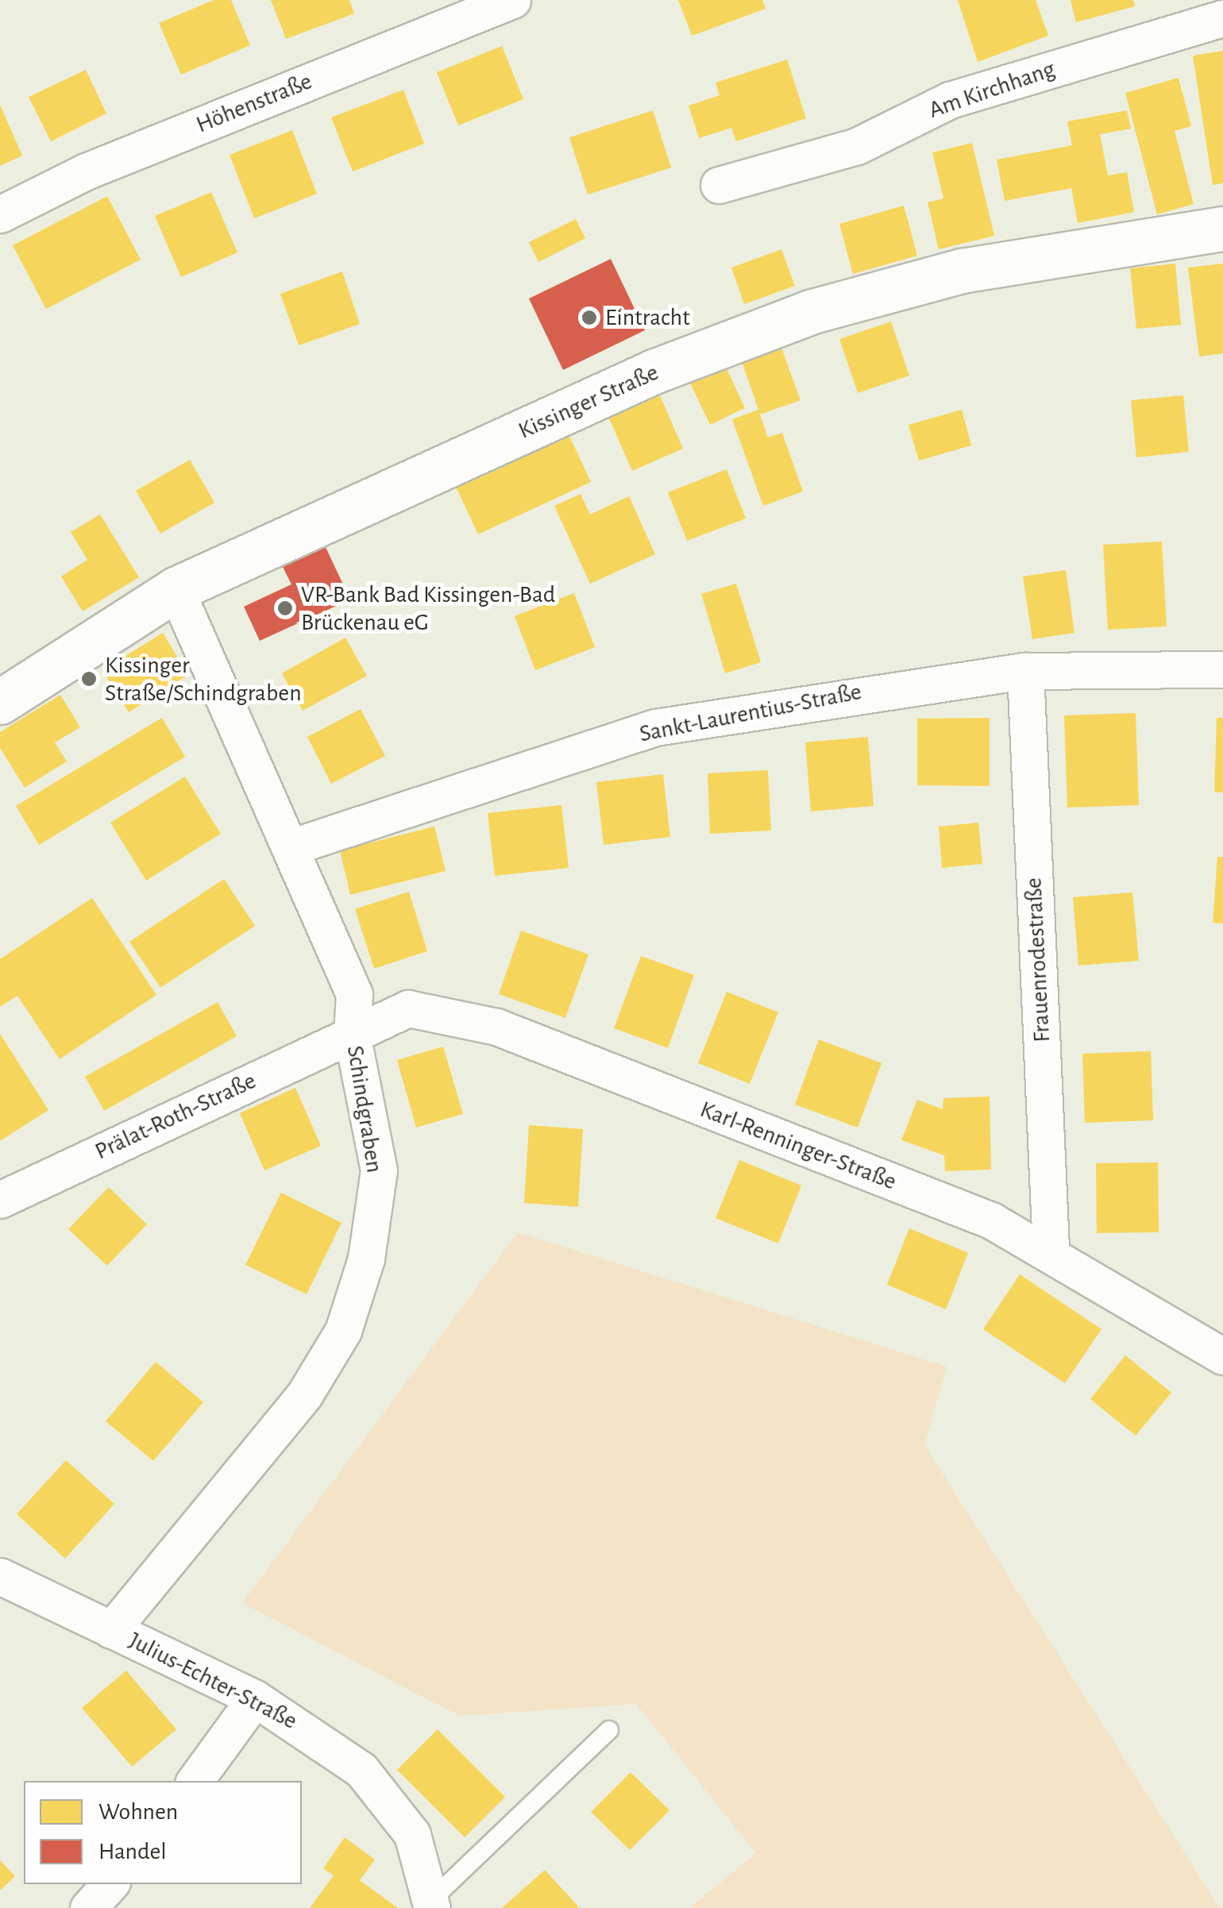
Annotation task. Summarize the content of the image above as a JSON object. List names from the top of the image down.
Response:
{
  "streets": {
    "street": [
      "Am Kirchhang",
      "Höhenstraße",
      "Kissinger Straße",
      "Sankt-Laurentius-Straße",
      "Frauenrodestraße",
      "Schindgraben",
      "Prälat-Roth-Straße",
      "Karl-Renninger-Straße",
      "Julius-Echter-Straße"
    ]
  },
  "crossings": [
    ["Kissinger Straße", "Schindgraben"],
    ["Sankt-Laurentius-Straße", "Frauenrodestraße"],
    ["Sankt-Laurentius-Straße", "Schindgraben"],
    ["Frauenrodestraße", "Karl-Renninger-Straße"],
    ["Schindgraben", "Prälat-Roth-Straße"],
    ["Schindgraben", "Karl-Renninger-Straße"],
    ["Schindgraben", "Julius-Echter-Straße"],
    ["Prälat-Roth-Straße", "Karl-Renninger-Straße"]
  ],
  "places": ["Eintracht", "VR-Bank Bad Kissingen-Bad Brückenau eG", "Kissinger Straße/Schindgraben"],
  "legend": ["Wohnen", "Handel"]
}
